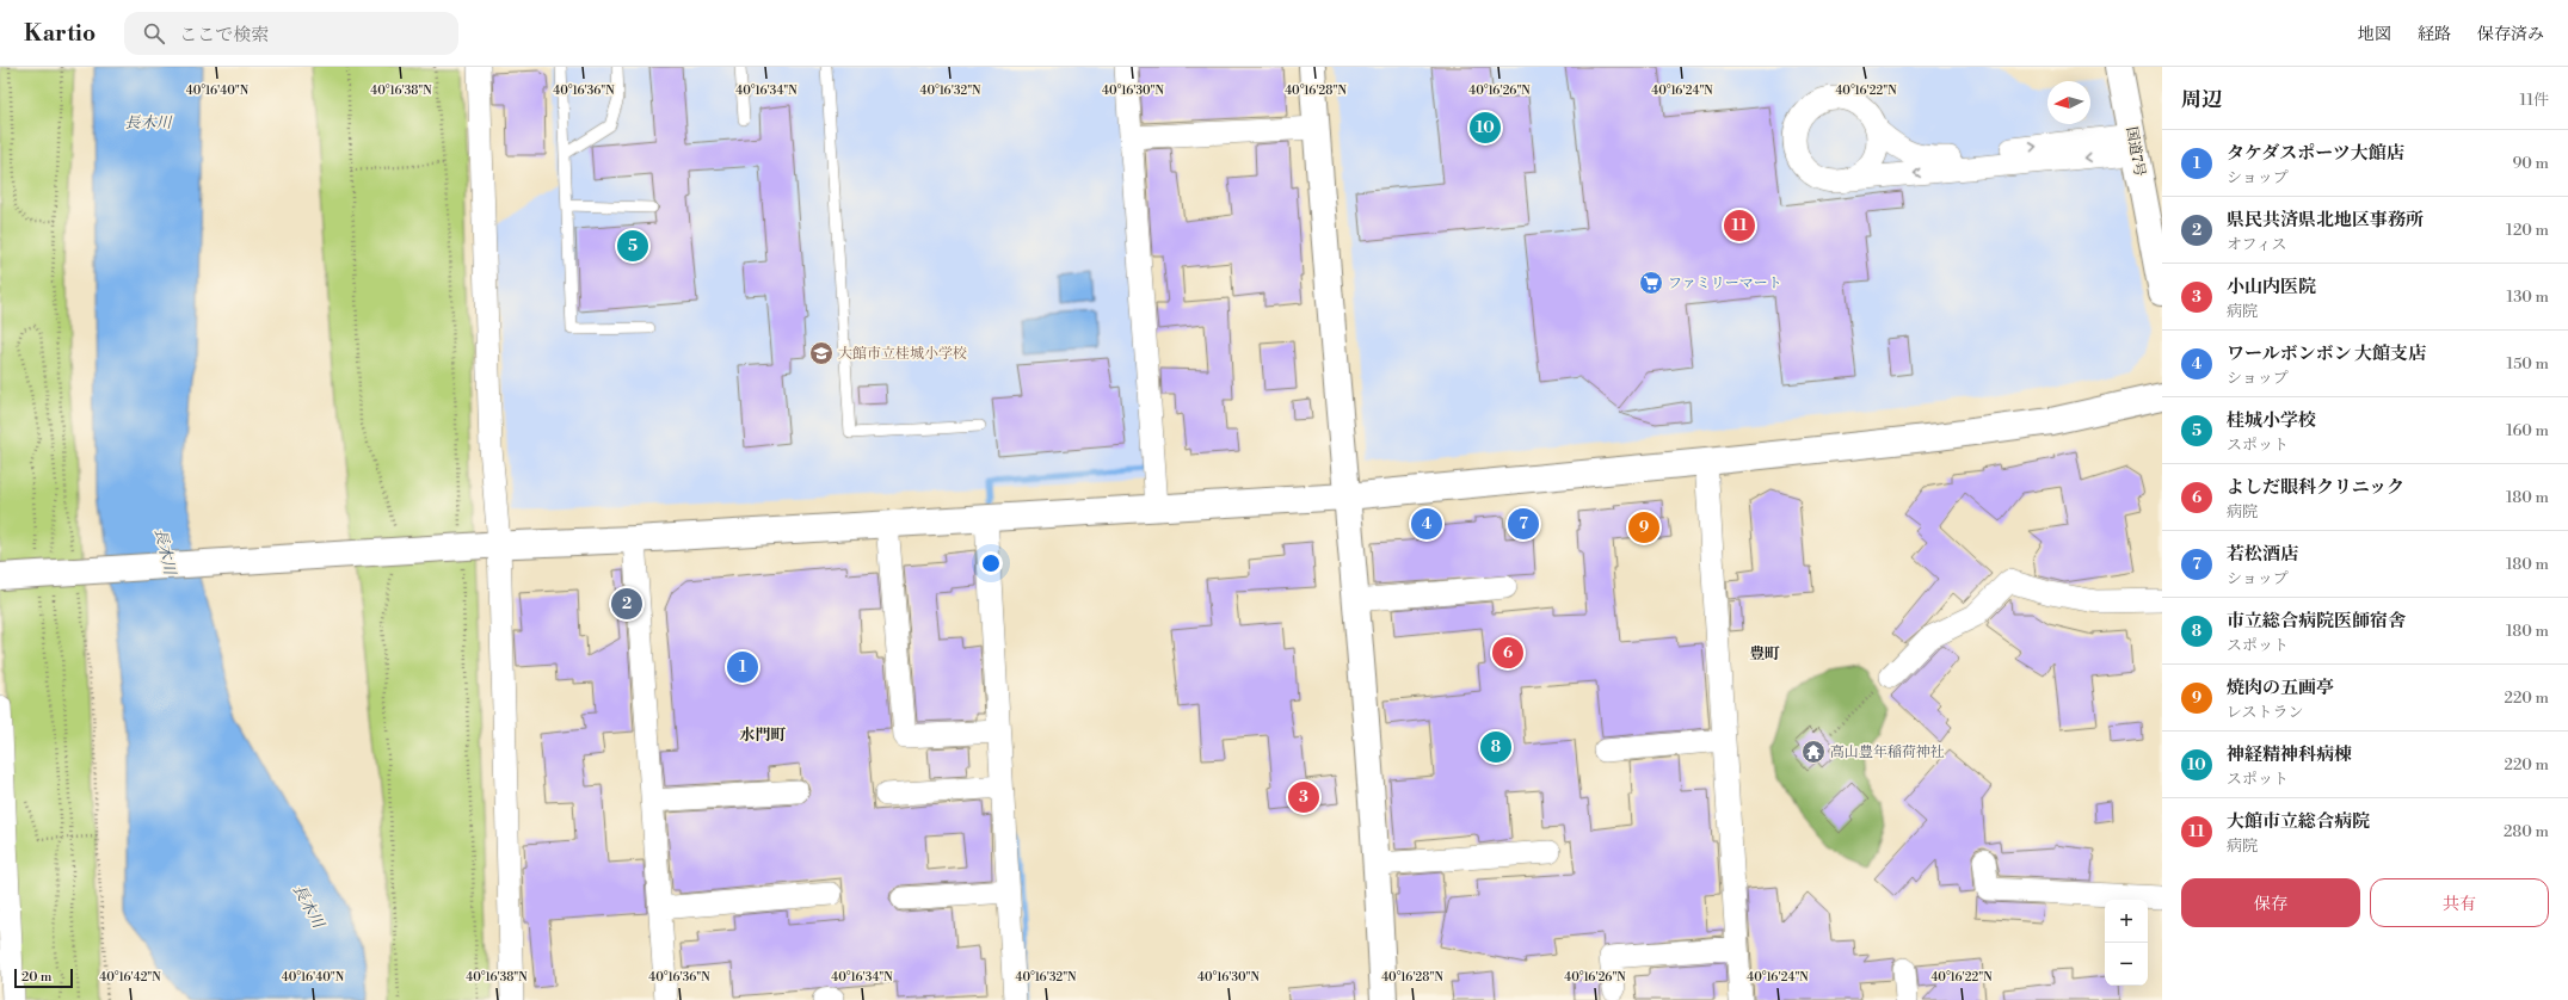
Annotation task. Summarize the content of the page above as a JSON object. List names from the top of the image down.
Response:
{
  "streets": {
    "main road": ["国道7号"]
  },
  "districts": ["豊町", "水門町"],
  "water": ["長木川"],
  "places": {
    "supermarket": ["ファミリーマート"],
    "school or university": ["大館市立桂城小学校"],
    "temple": ["高山豊年稲荷神社"]
  },
  "scale_bar": "20 m",
  "north": "left",
  "page": {
    "header": "Kartio",
    "search": "ここで検索",
    "nav": ["地図", "経路", "保存済み"],
    "heading": ["周辺", "11件"],
    "pins": [
      "10",
      "11",
      "5",
      "4",
      "7",
      "9",
      "2",
      "6",
      "1",
      "8",
      "3"
    ],
    "list": [
      {
        "mark": "1",
        "name": "タケダスポーツ大館店",
        "note": "ショップ",
        "value": "90 m"
      },
      {
        "mark": "2",
        "name": "県民共済県北地区事務所",
        "note": "オフィス",
        "value": "120 m"
      },
      {
        "mark": "3",
        "name": "小山内医院",
        "note": "病院",
        "value": "130 m"
      },
      {
        "mark": "4",
        "name": "ワールボンボン 大館支店",
        "note": "ショップ",
        "value": "150 m"
      },
      {
        "mark": "5",
        "name": "桂城小学校",
        "note": "スポット",
        "value": "160 m"
      },
      {
        "mark": "6",
        "name": "よしだ眼科クリニック",
        "note": "病院",
        "value": "180 m"
      },
      {
        "mark": "7",
        "name": "若松酒店",
        "note": "ショップ",
        "value": "180 m"
      },
      {
        "mark": "8",
        "name": "市立総合病院医師宿舎",
        "note": "スポット",
        "value": "180 m"
      },
      {
        "mark": "9",
        "name": "焼肉の五画亭",
        "note": "レストラン",
        "value": "220 m"
      },
      {
        "mark": "10",
        "name": "神経精神科病棟",
        "note": "スポット",
        "value": "220 m"
      },
      {
        "mark": "11",
        "name": "大館市立総合病院",
        "note": "病院",
        "value": "280 m"
      }
    ],
    "buttons": ["保存", "共有"],
    "map_buttons": ["+", "−"],
    "scale": "20 m"
  },
  "coordinates": [
    "40°16'40\"N",
    "40°16'38\"N",
    "40°16'36\"N",
    "40°16'34\"N",
    "40°16'32\"N",
    "40°16'30\"N",
    "40°16'28\"N",
    "40°16'26\"N",
    "40°16'24\"N",
    "40°16'22\"N",
    "40°16'42\"N"
  ]
}
